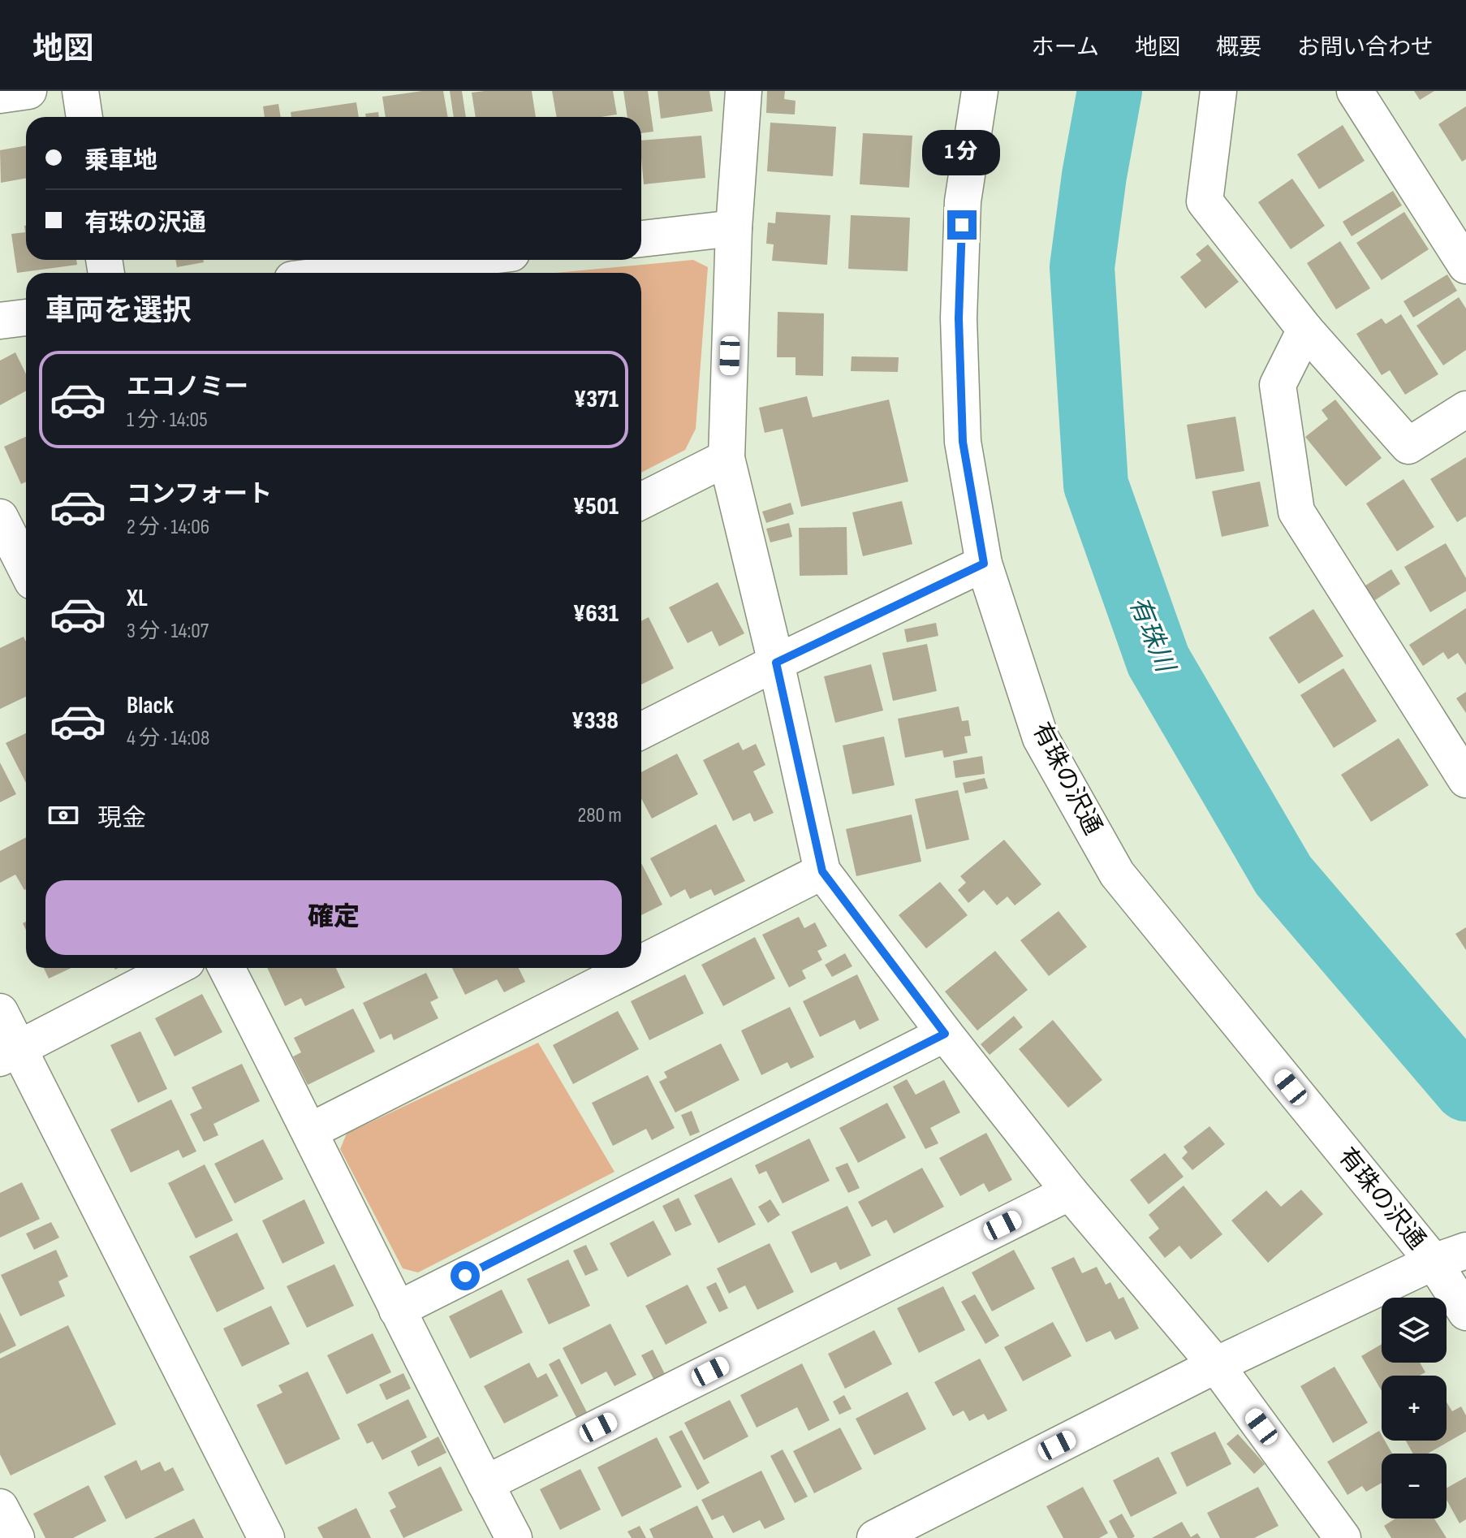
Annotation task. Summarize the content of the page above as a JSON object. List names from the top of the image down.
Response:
{
  "streets": {
    "street": ["有珠の沢通"]
  },
  "water": ["有珠川"],
  "page": {
    "header": "地図",
    "nav": [
      "ホーム",
      "地図",
      "概要",
      "お問い合わせ"
    ],
    "banner": ["乗車地", "有珠の沢通"],
    "bubble": "1 分",
    "heading": "車両を選択",
    "list": [
      {
        "name": "エコノミー",
        "note": "1 分 · 14:05",
        "value": "¥371"
      },
      {
        "name": "コンフォート",
        "note": "2 分 · 14:06",
        "value": "¥501"
      },
      {
        "name": "XL",
        "note": "3 分 · 14:07",
        "value": "¥631"
      },
      {
        "name": "Black",
        "note": "4 分 · 14:08",
        "value": "¥338"
      }
    ],
    "pay": ["現金", "280 m"],
    "buttons": "確定",
    "map_buttons": ["+", "−"]
  }
}
